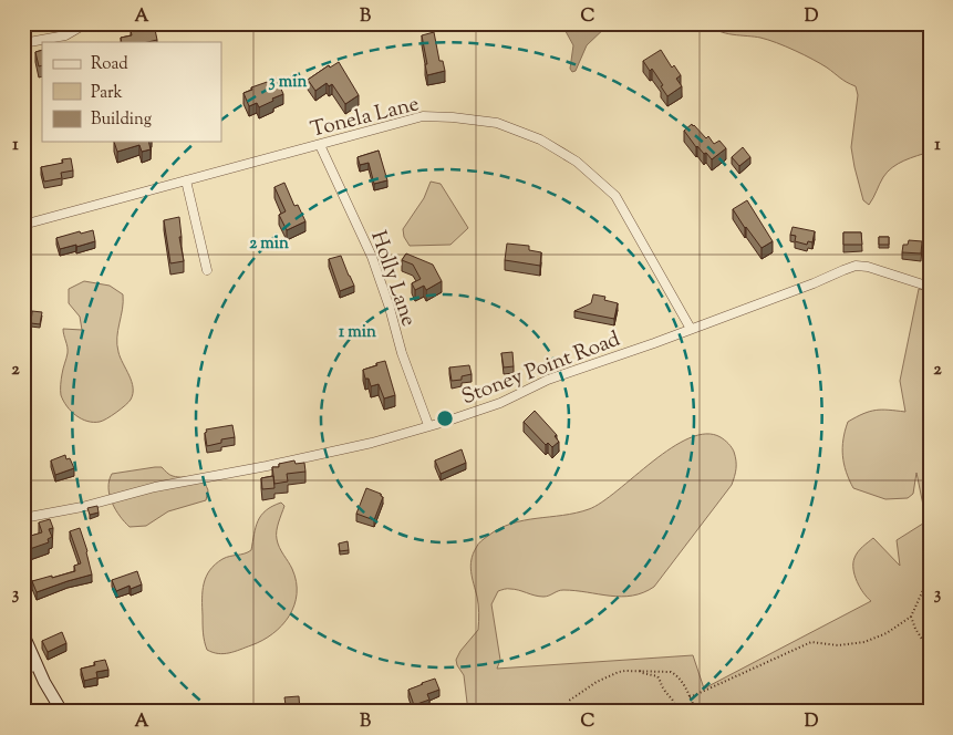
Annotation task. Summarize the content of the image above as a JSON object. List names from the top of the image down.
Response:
{
  "streets": {
    "street": ["Tonela Lane", "Holly Lane", "Stoney Point Road"]
  },
  "crossings": [
    ["Tonela Lane", "Holly Lane"],
    ["Tonela Lane", "Stoney Point Road"],
    ["Holly Lane", "Stoney Point Road"]
  ],
  "legend": ["Road", "Park", "Building"],
  "grid": {
    "columns": [
      "A",
      "B",
      "C",
      "D"
    ],
    "rows": ["1", "2", "3"]
  },
  "rings": ["3 min", "2 min", "1 min"]
}
